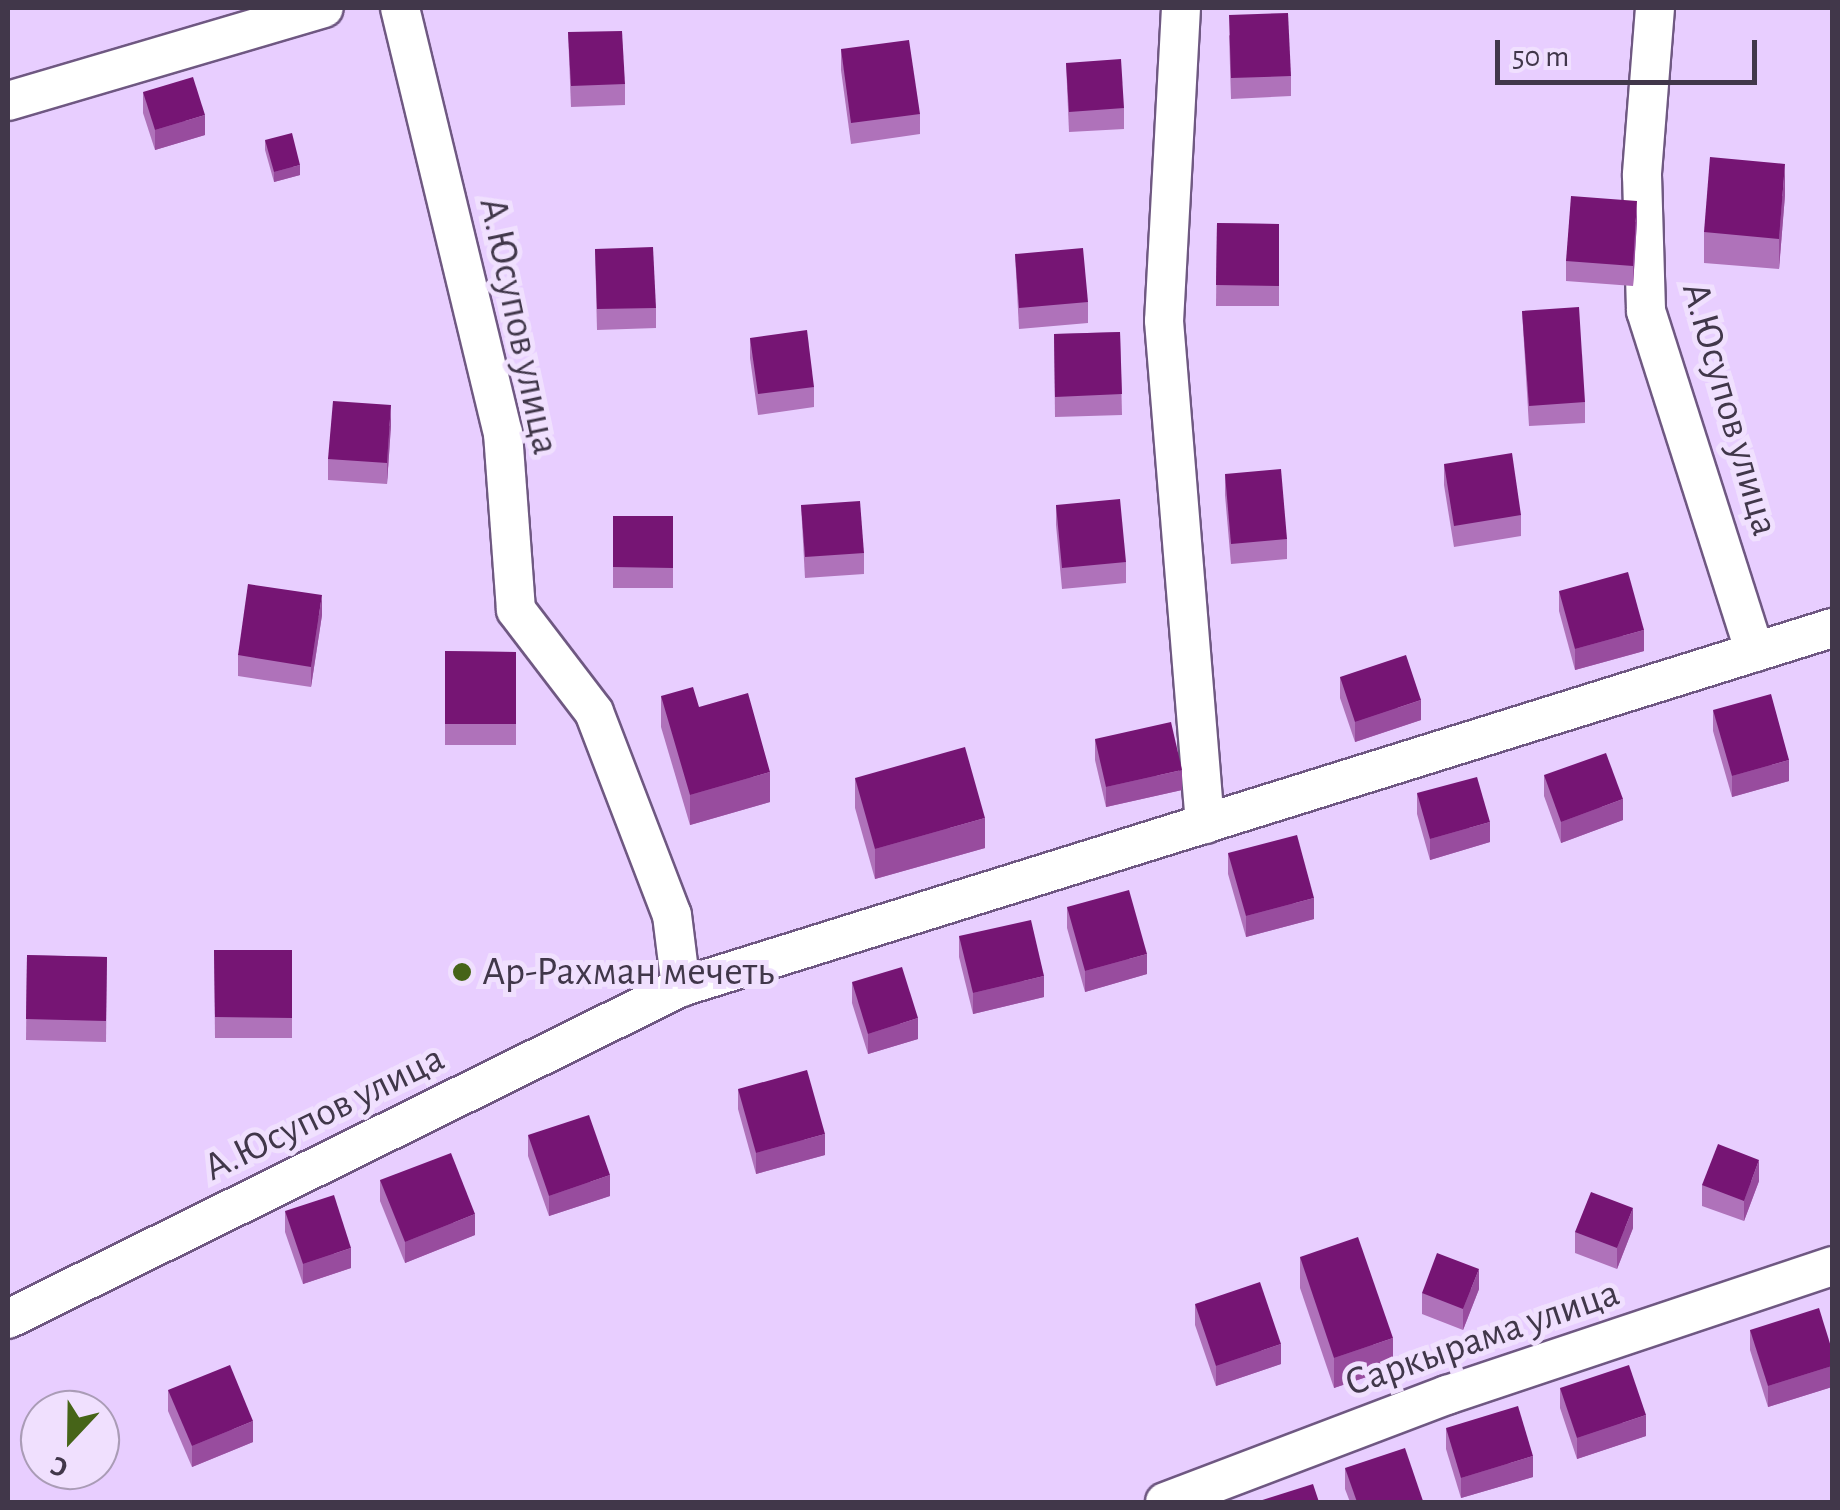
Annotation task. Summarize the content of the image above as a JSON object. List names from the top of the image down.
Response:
{
  "streets": {
    "street": ["А.Юсупов улица", "Саркырама улица"]
  },
  "places": ["Ар-Рахман мечеть"],
  "scale_bar": "50 m",
  "north": "bottom"
}
